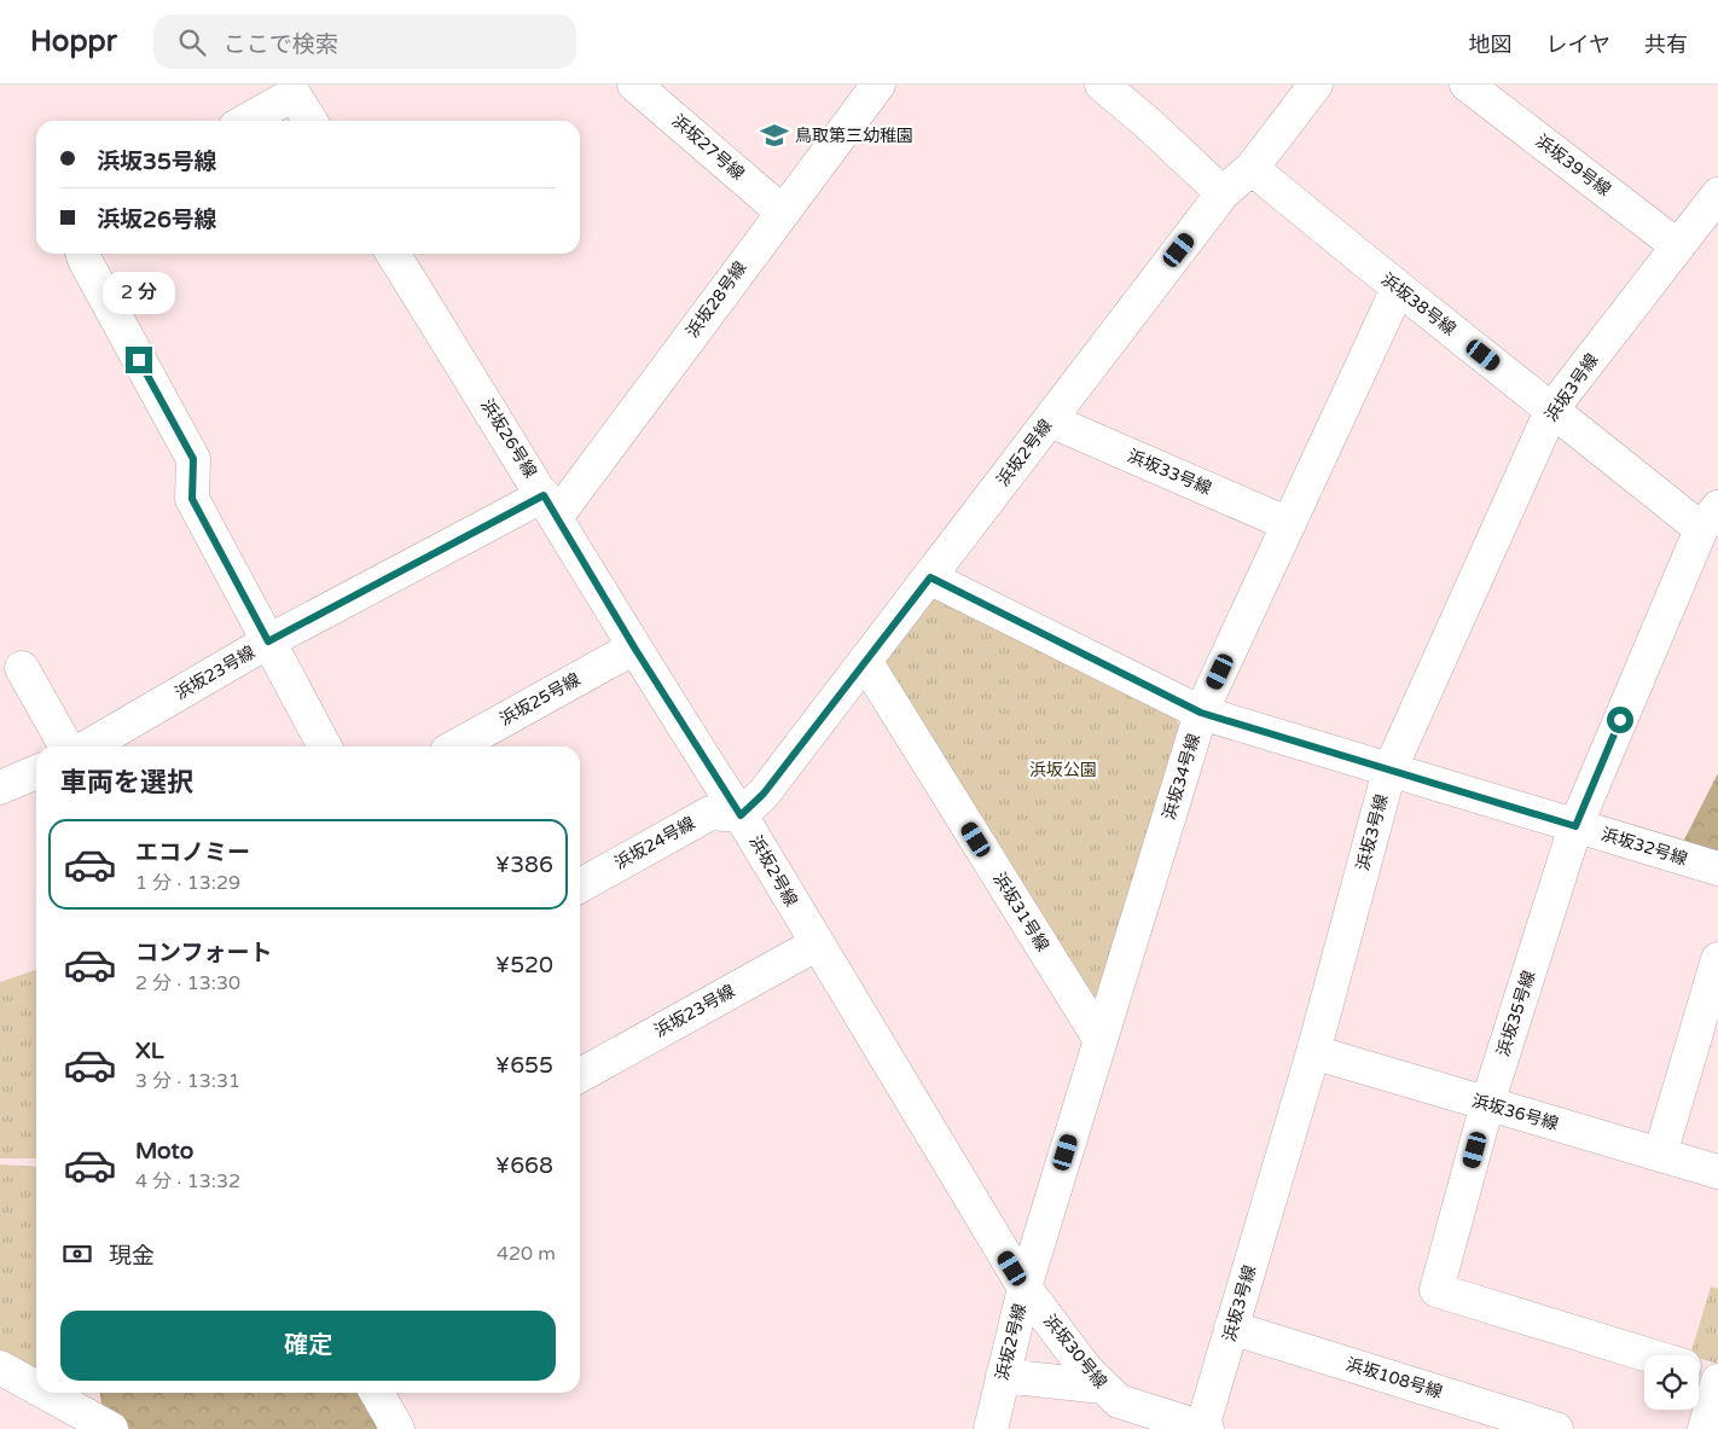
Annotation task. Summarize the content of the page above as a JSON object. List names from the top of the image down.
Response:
{
  "streets": {
    "street": [
      "浜坂27号線",
      "浜坂39号線",
      "浜坂28号線",
      "浜坂38号線",
      "浜坂3号線",
      "浜坂26号線",
      "浜坂2号線",
      "浜坂33号線",
      "浜坂23号線",
      "浜坂25号線",
      "浜坂34号線",
      "浜坂24号線",
      "浜坂32号線",
      "浜坂31号線",
      "浜坂35号線",
      "浜坂36号線",
      "浜坂30号線",
      "浜坂108号線"
    ]
  },
  "crossings": [
    ["浜坂27号線", "浜坂28号線"],
    ["浜坂39号線", "浜坂3号線"],
    ["浜坂28号線", "浜坂26号線"],
    ["浜坂28号線", "浜坂23号線"],
    ["浜坂38号線", "浜坂3号線"],
    ["浜坂38号線", "浜坂2号線"],
    ["浜坂38号線", "浜坂34号線"],
    ["浜坂38号線", "浜坂35号線"],
    ["浜坂3号線", "浜坂32号線"],
    ["浜坂3号線", "浜坂36号線"],
    ["浜坂3号線", "浜坂30号線"],
    ["浜坂3号線", "浜坂108号線"],
    ["浜坂26号線", "浜坂2号線"],
    ["浜坂26号線", "浜坂23号線"],
    ["浜坂26号線", "浜坂25号線"],
    ["浜坂26号線", "浜坂24号線"],
    ["浜坂2号線", "浜坂33号線"],
    ["浜坂2号線", "浜坂23号線"],
    ["浜坂2号線", "浜坂34号線"],
    ["浜坂2号線", "浜坂24号線"],
    ["浜坂2号線", "浜坂32号線"],
    ["浜坂2号線", "浜坂31号線"],
    ["浜坂2号線", "浜坂30号線"],
    ["浜坂33号線", "浜坂34号線"],
    ["浜坂34号線", "浜坂32号線"],
    ["浜坂34号線", "浜坂31号線"],
    ["浜坂34号線", "浜坂30号線"],
    ["浜坂32号線", "浜坂35号線"],
    ["浜坂35号線", "浜坂36号線"]
  ],
  "parks": ["浜坂公園"],
  "places": {
    "school or university": ["鳥取第三幼稚園"]
  },
  "page": {
    "header": "Hoppr",
    "search": "ここで検索",
    "nav": ["地図", "レイヤ", "共有"],
    "banner": ["浜坂35号線", "浜坂26号線"],
    "bubble": "2 分",
    "heading": "車両を選択",
    "list": [
      {
        "name": "エコノミー",
        "note": "1 分 · 13:29",
        "value": "¥386"
      },
      {
        "name": "コンフォート",
        "note": "2 分 · 13:30",
        "value": "¥520"
      },
      {
        "name": "XL",
        "note": "3 分 · 13:31",
        "value": "¥655"
      },
      {
        "name": "Moto",
        "note": "4 分 · 13:32",
        "value": "¥668"
      }
    ],
    "pay": ["現金", "420 m"],
    "buttons": "確定"
  }
}
